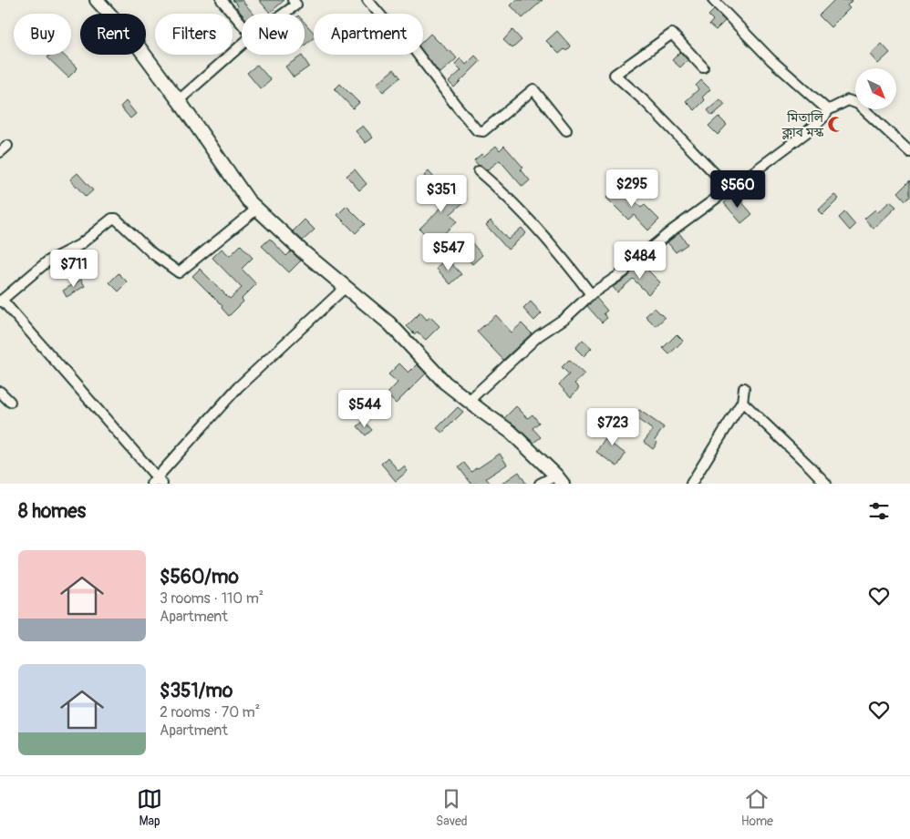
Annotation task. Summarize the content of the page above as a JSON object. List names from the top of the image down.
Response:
{
  "places": {
    "mosque": ["মিতালি ক্লাব মস্ক"]
  },
  "north": "bottom right",
  "page": {
    "chip": [
      "Buy",
      "Rent",
      "Filters",
      "New",
      "Apartment"
    ],
    "price": [
      "$295",
      "$560",
      "$351",
      "$547",
      "$484",
      "$711",
      "$544",
      "$723"
    ],
    "heading": "8 homes",
    "list": [
      {
        "name": "$560/mo",
        "note": "3 rooms · 110 m² · Apartment"
      },
      {
        "name": "$351/mo",
        "note": "2 rooms · 70 m² · Apartment"
      }
    ],
    "tabs": ["Map", "Saved", "Home"]
  }
}
